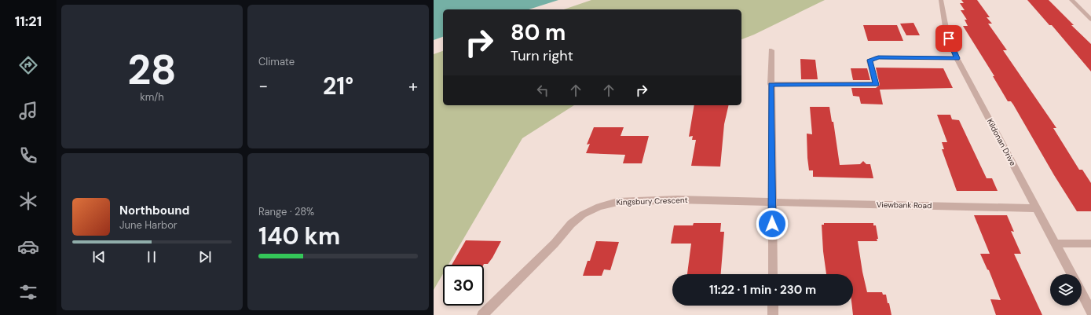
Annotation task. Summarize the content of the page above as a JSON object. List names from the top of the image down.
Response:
{
  "streets": {
    "street": ["Kildonan Drive", "Kingsbury Crescent", "Viewbank Road"]
  },
  "crossings": [
    ["Kildonan Drive", "Viewbank Road"],
    ["Kingsbury Crescent", "Viewbank Road"]
  ],
  "page": {
    "tabs": "11:21",
    "tile": [
      ["28", "km/h"],
      "Climate",
      ["Range · 28%", "140 km"]
    ],
    "turn": ["80 m", "Turn right"],
    "heat": ["−", "21°", "+"],
    "song": ["Northbound", "June Harbor"],
    "limit": "30",
    "trip": "11:22 · 1 min · 230 m"
  }
}
